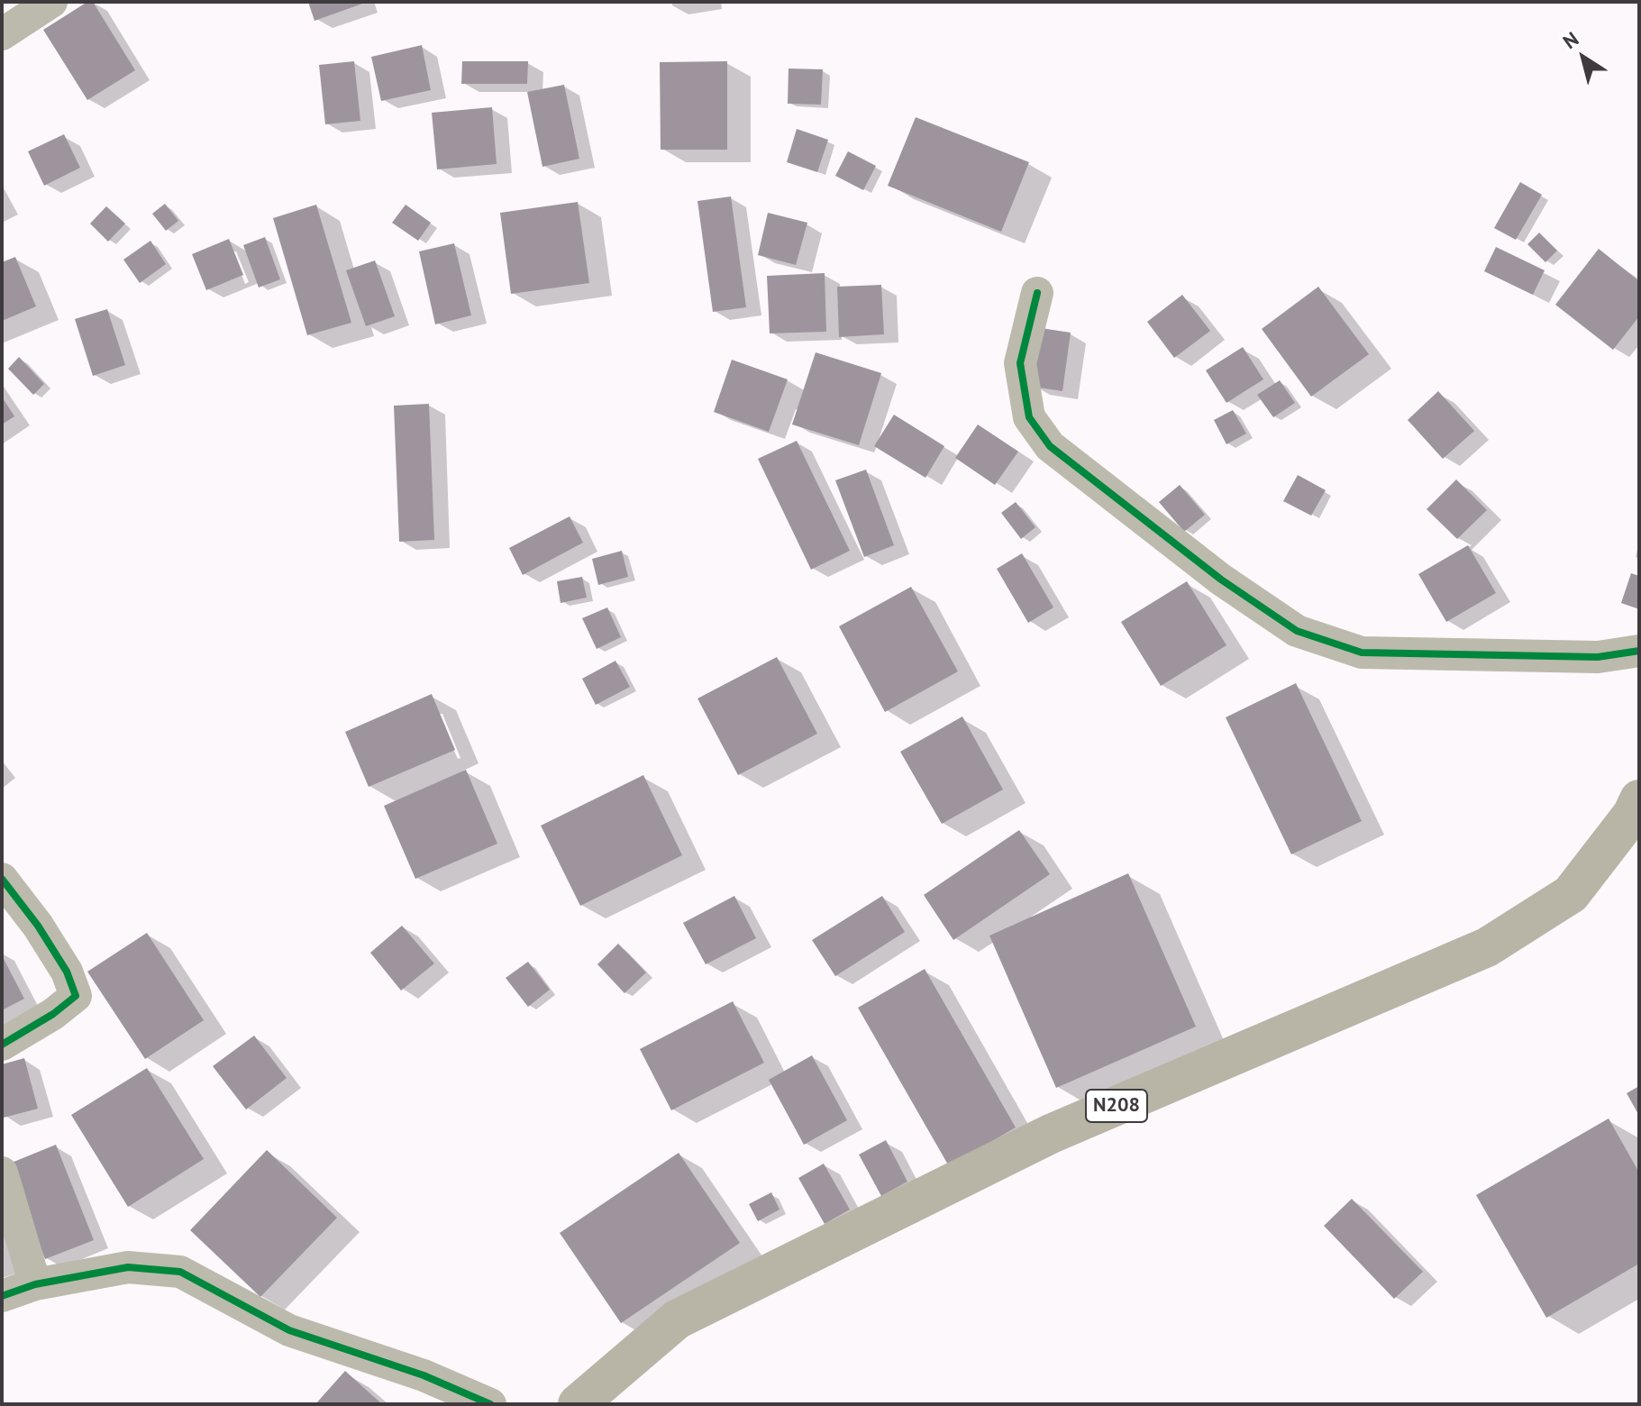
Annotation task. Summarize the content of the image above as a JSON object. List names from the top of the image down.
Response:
{
  "streets": {
    "highway": ["N208"]
  },
  "north": "top left"
}
